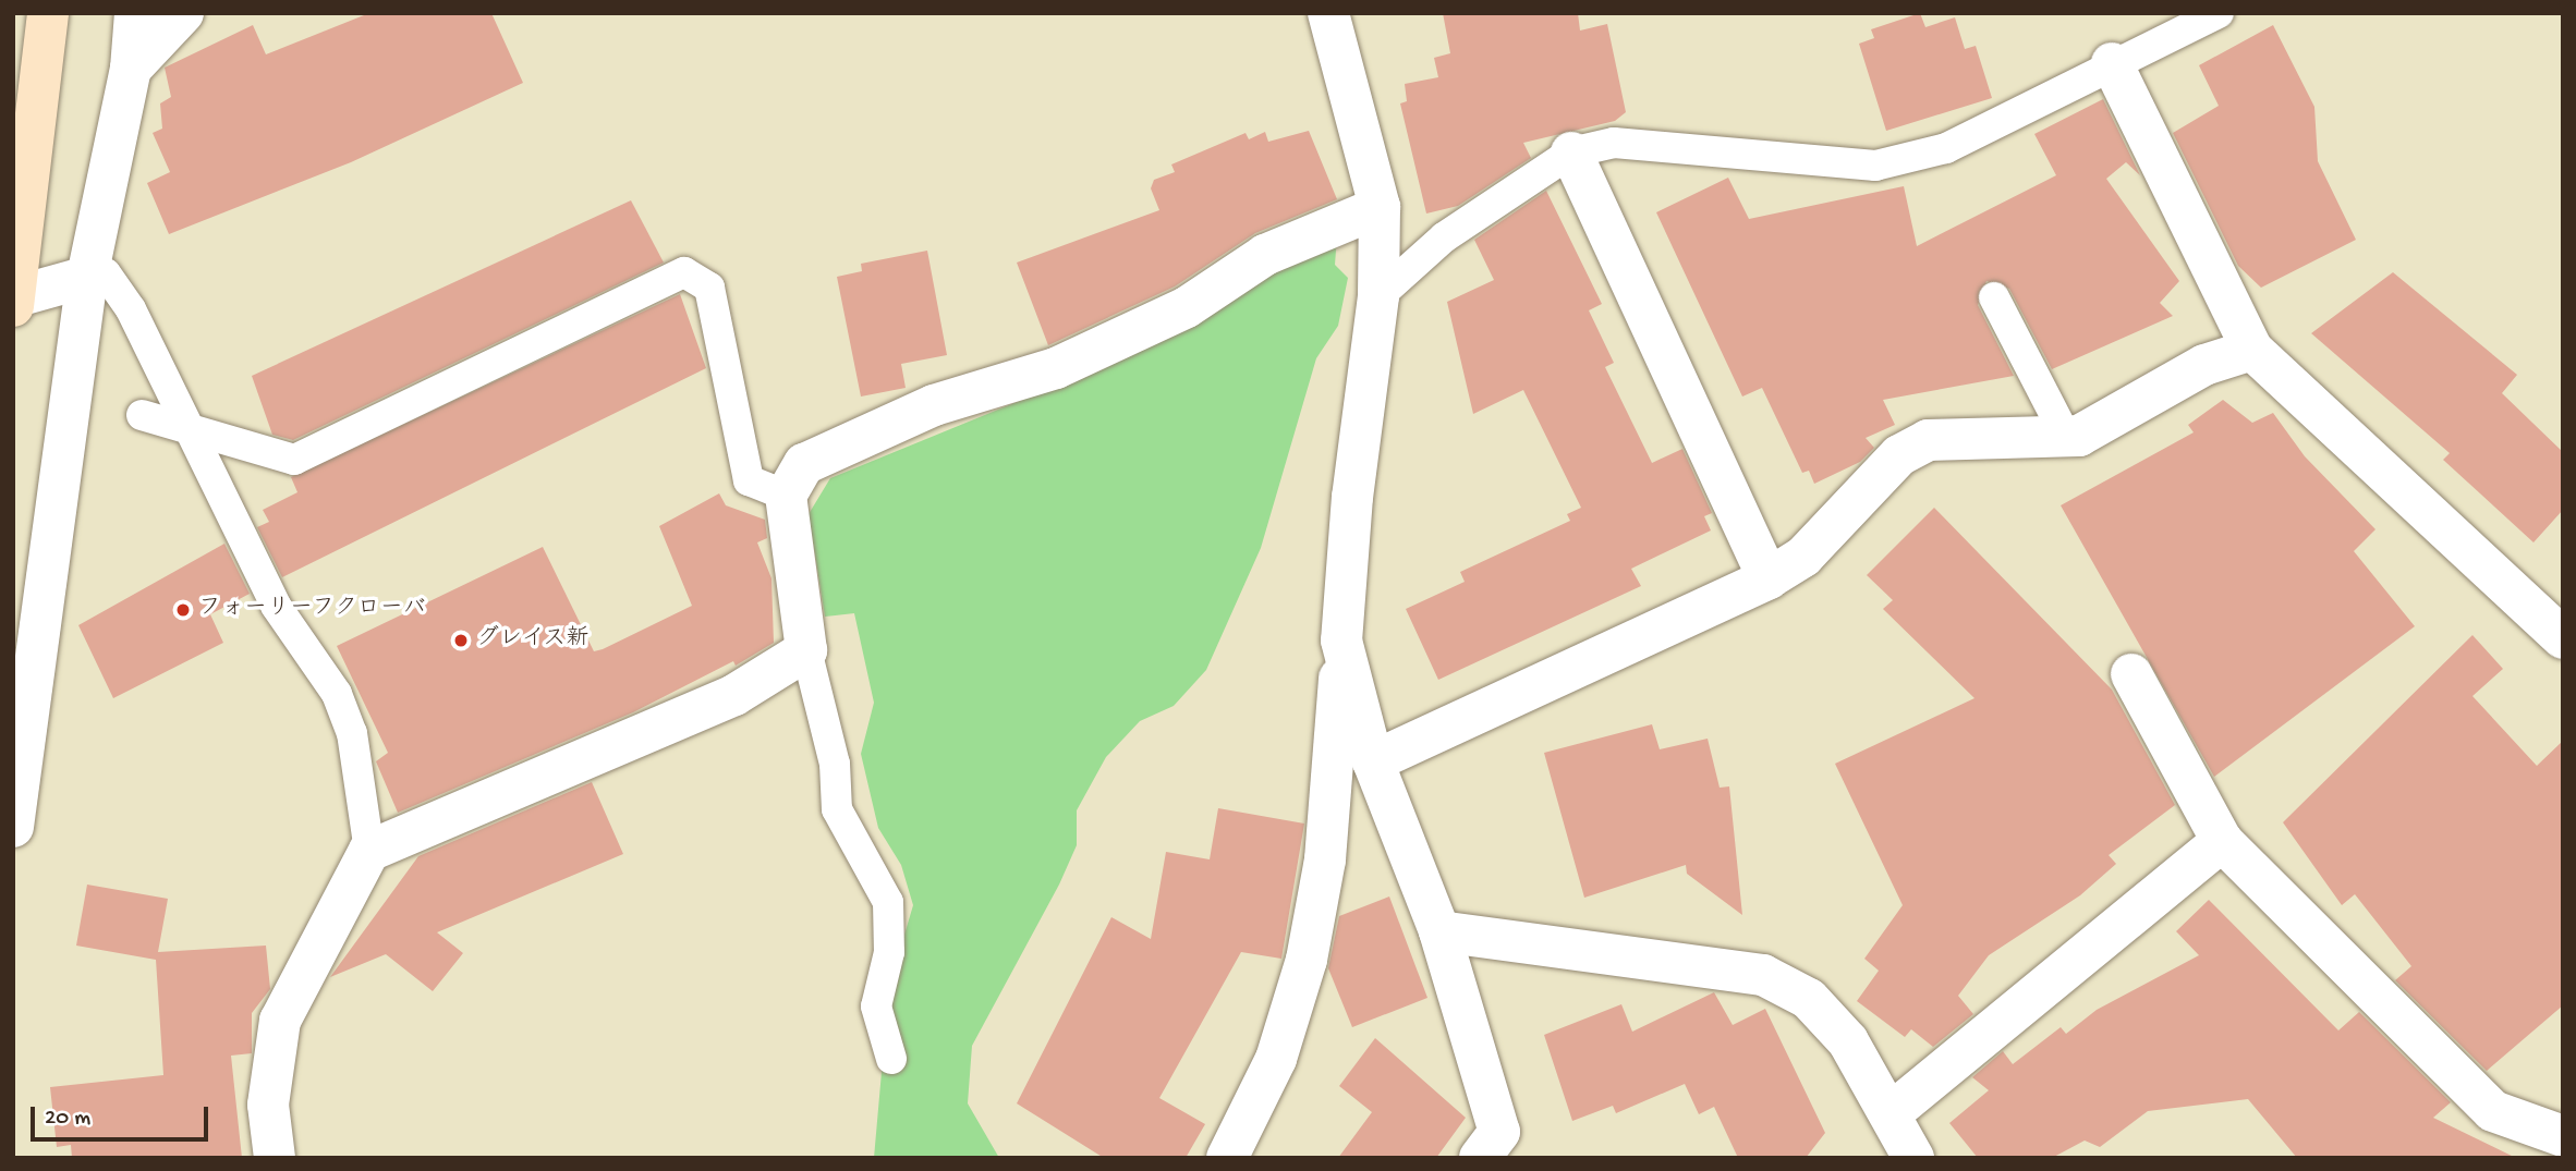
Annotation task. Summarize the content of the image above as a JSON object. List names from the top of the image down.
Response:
{
  "places": ["フォーリーフクローバ", "グレイス新"],
  "scale_bar": "20 m"
}
